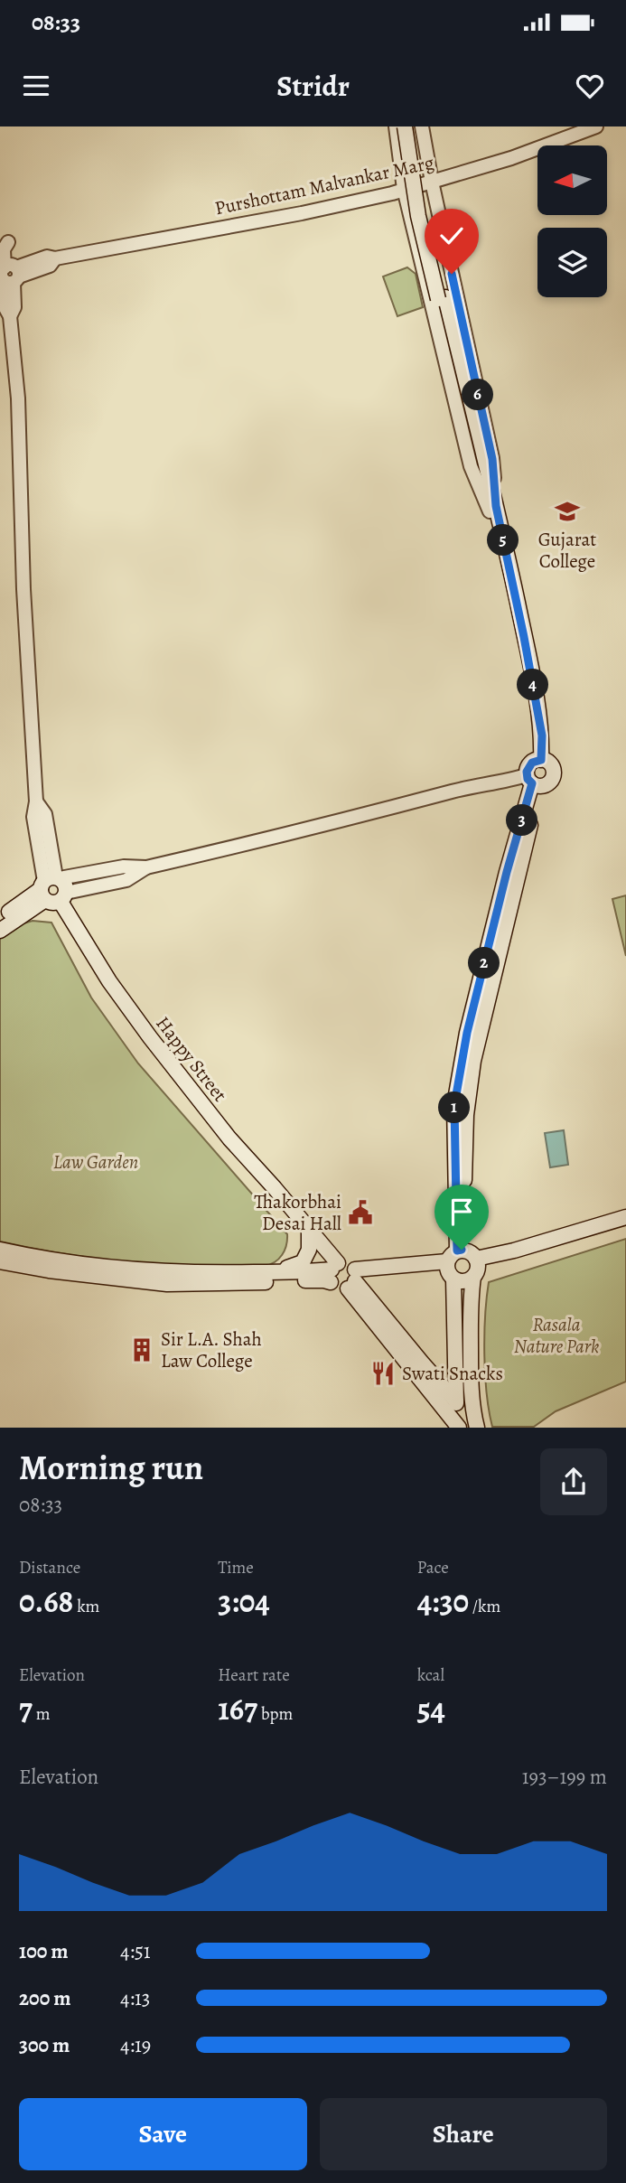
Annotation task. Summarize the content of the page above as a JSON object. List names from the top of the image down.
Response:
{
  "streets": {
    "main road": ["Happy Street"],
    "street": ["Purshottam Malvankar Marg"]
  },
  "parks": ["Law Garden", "Rasala Nature Park"],
  "places": {
    "school or university": ["Gujarat College"],
    "public building": ["Thakorbhai Desai Hall"],
    "building": ["Sir L.A. Shah Law College"],
    "restaurant": ["Swati Snacks"]
  },
  "north": "left",
  "page": {
    "status": "08:33",
    "header": "Stridr",
    "pins": [
      "6",
      "5",
      "4",
      "3",
      "2",
      "1"
    ],
    "heading": ["Morning run", "08:33"],
    "stats": [
      ["Distance", "0.68 km"],
      ["Time", "3:04"],
      ["Pace", "4:30 /km"],
      ["Elevation", "7 m"],
      ["Heart rate", "167 bpm"],
      ["kcal", "54"]
    ],
    "chart": ["Elevation", "193–199 m"],
    "list": [
      {
        "name": "100 m",
        "note": "4:51"
      },
      {
        "name": "200 m",
        "note": "4:13"
      },
      {
        "name": "300 m",
        "note": "4:19"
      }
    ],
    "buttons": ["Save", "Share"]
  }
}
